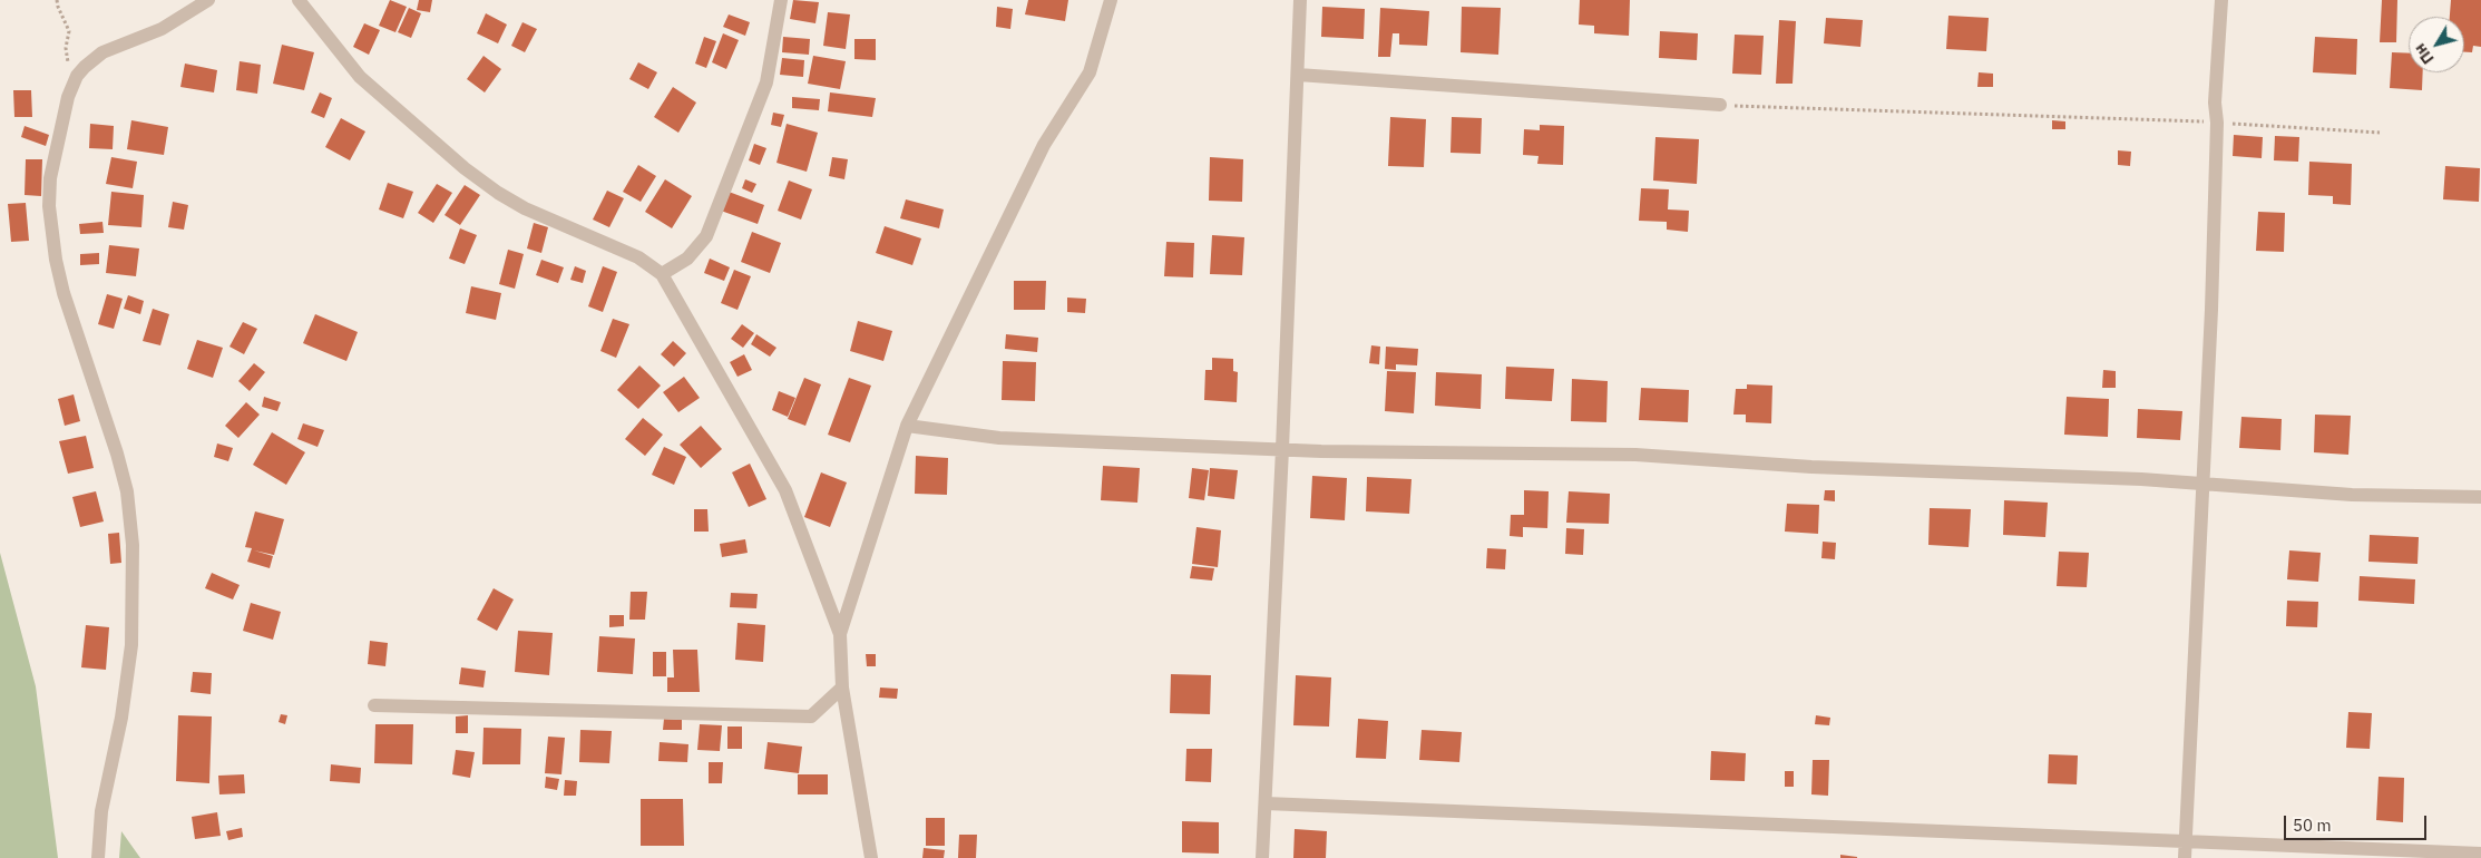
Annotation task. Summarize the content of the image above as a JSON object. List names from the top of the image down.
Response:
{
  "scale_bar": "50 m",
  "north": "bottom left"
}
